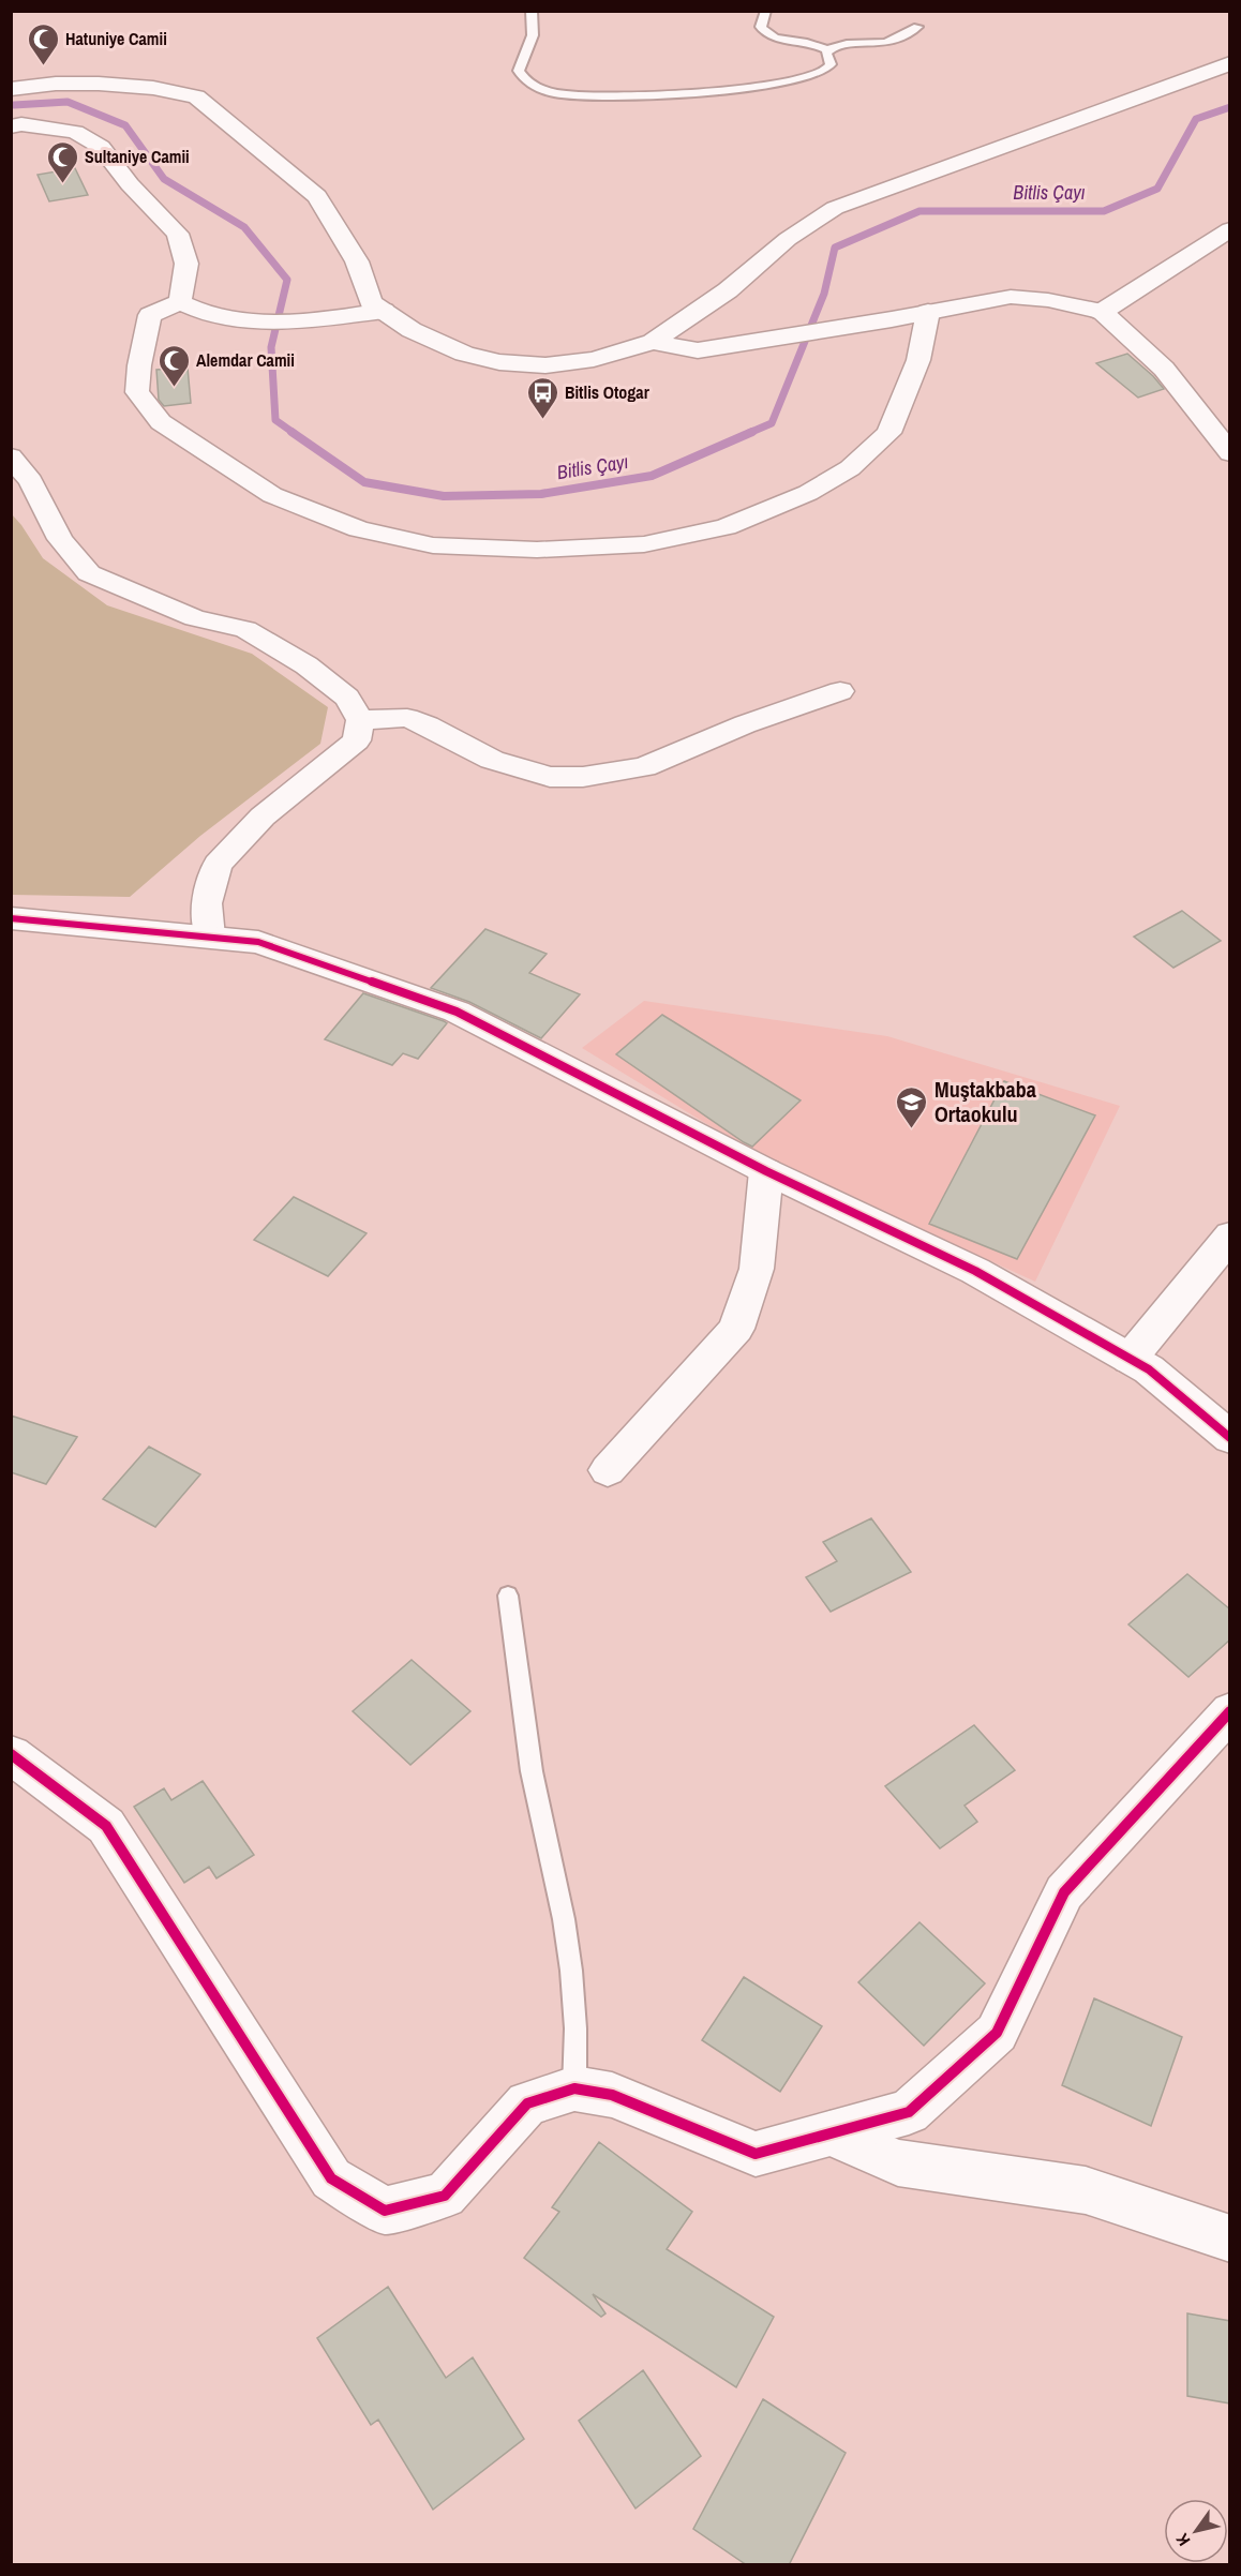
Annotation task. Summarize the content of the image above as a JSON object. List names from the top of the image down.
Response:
{
  "water": ["Bitlis Çayı"],
  "places": {
    "mosque": ["Hatuniye Camii", "Sultaniye Camii", "Alemdar Camii"],
    "bus stop": ["Bitlis Otogar"],
    "school or university": ["Muştakbaba Ortaokulu"]
  },
  "north": "bottom left"
}
